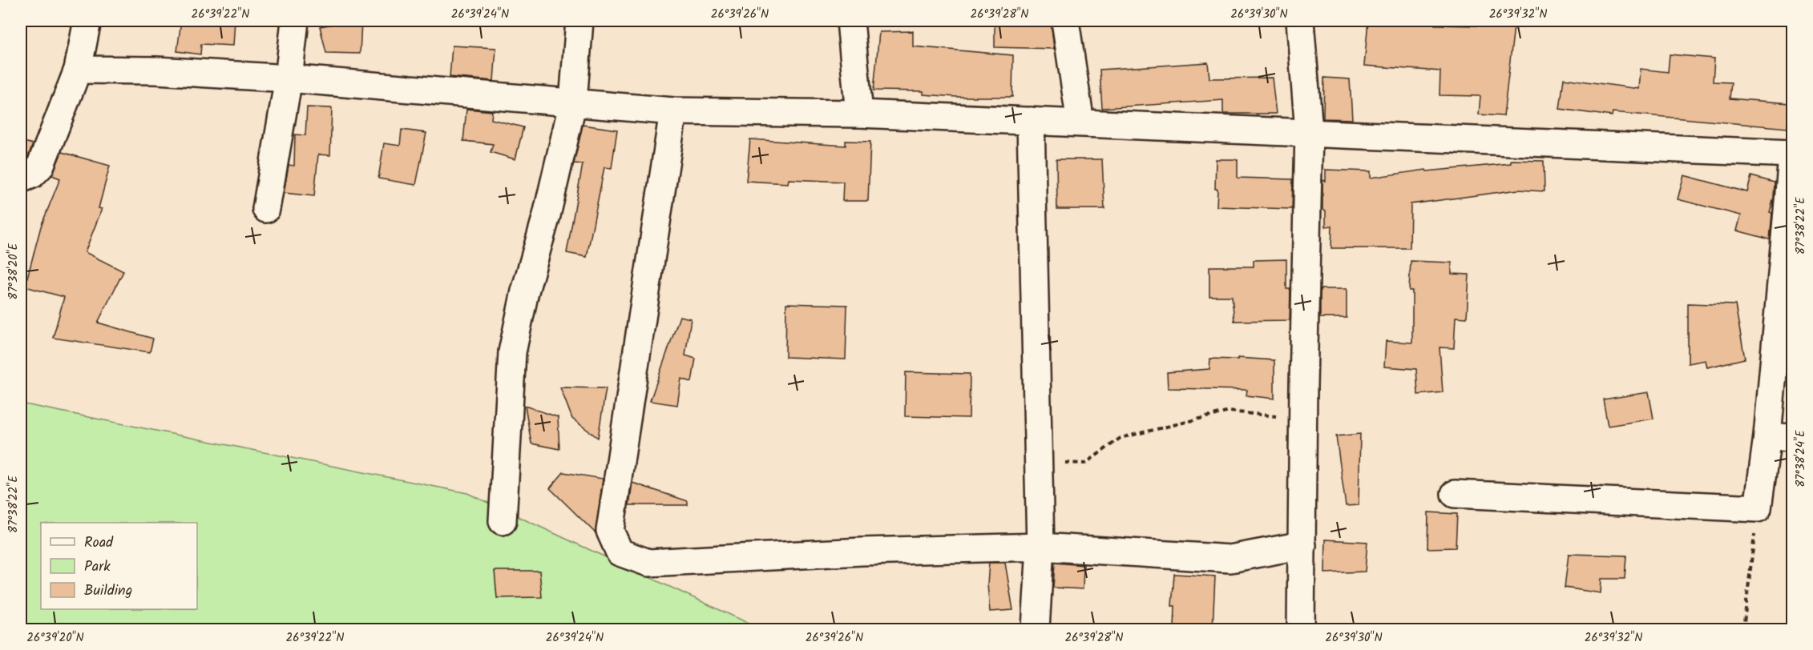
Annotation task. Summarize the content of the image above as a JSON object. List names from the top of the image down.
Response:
{
  "legend": ["Road", "Park", "Building"],
  "coordinates": [
    "26°39'22\"N",
    "26°39'24\"N",
    "26°39'26\"N",
    "26°39'28\"N",
    "26°39'30\"N",
    "26°39'32\"N",
    "87°38'22\"E",
    "87°38'20\"E",
    "87°38'24\"E",
    "26°39'20\"N"
  ]
}
